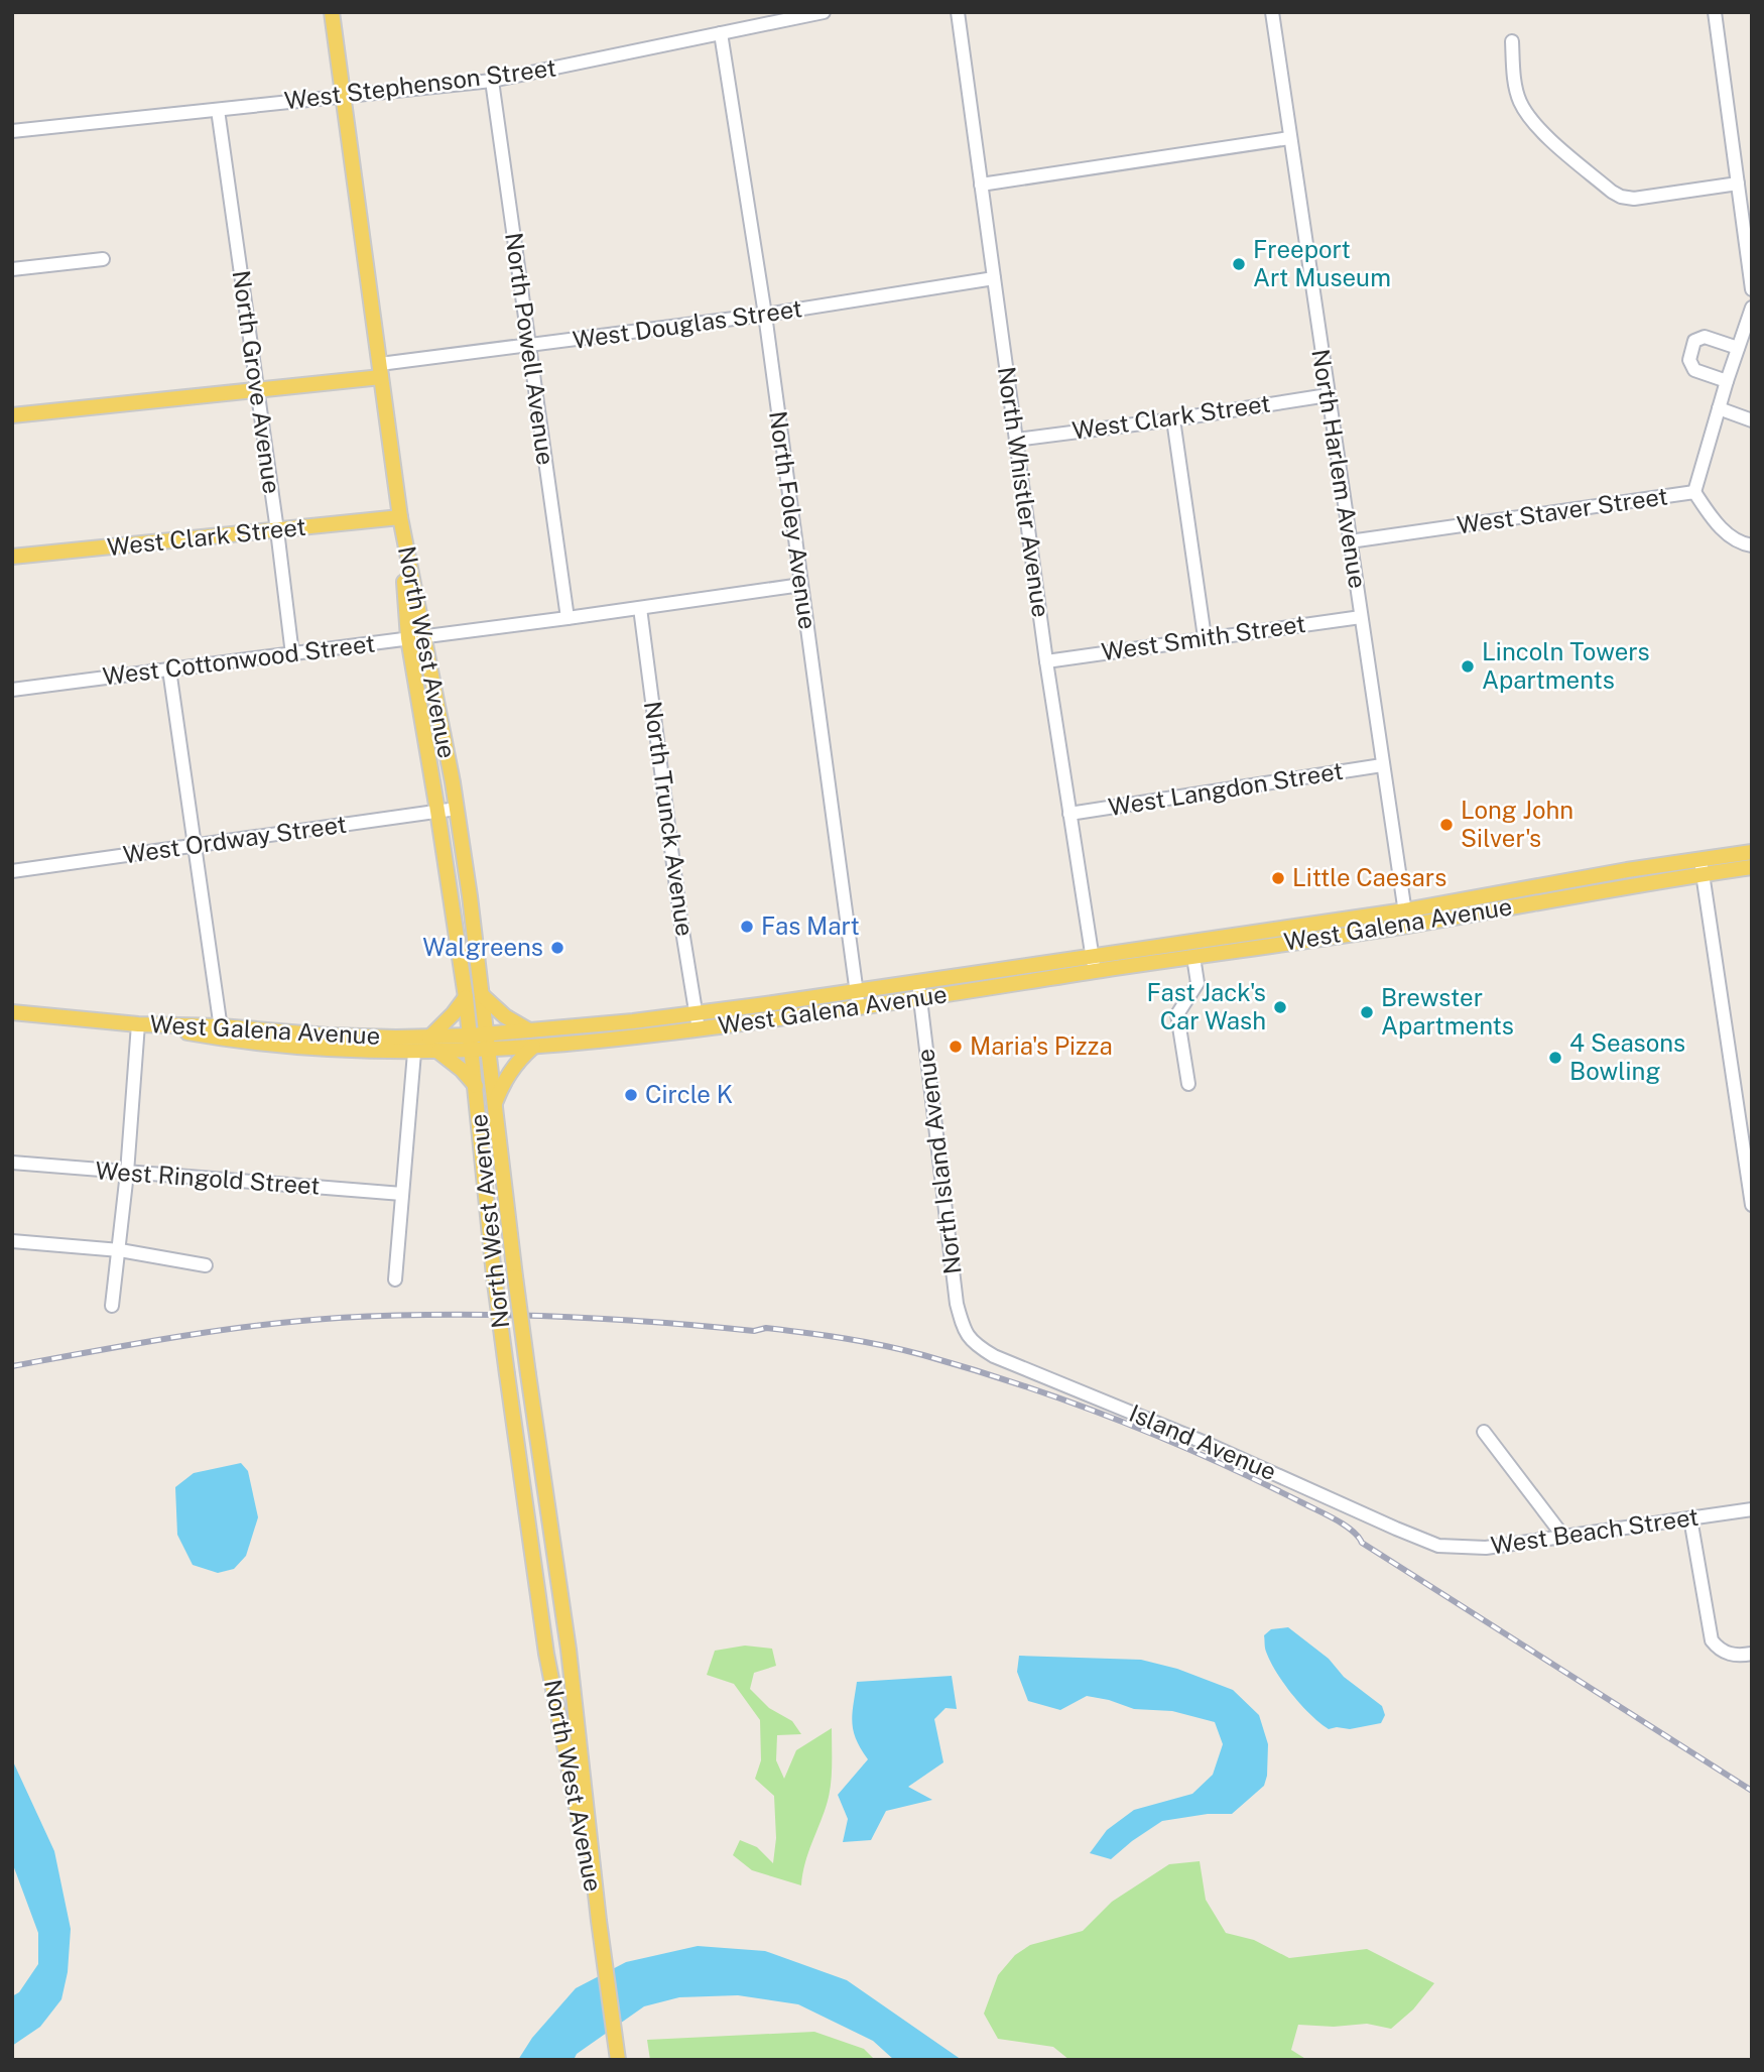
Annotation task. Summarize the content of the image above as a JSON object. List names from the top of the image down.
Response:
{
  "streets": {
    "main road": [
      "West Douglas Street",
      "West Clark Street",
      "North West Avenue",
      "West Galena Avenue"
    ],
    "street": [
      "West Stephenson Street",
      "North Powell Avenue",
      "North Grove Avenue",
      "North Harlem Avenue",
      "North Whistler Avenue",
      "West Staver Street",
      "North Foley Avenue",
      "West Smith Street",
      "West Cottonwood Street",
      "West Langdon Street",
      "North Trunck Avenue",
      "West Ordway Street",
      "North Island Avenue",
      "West Ringold Street",
      "Island Avenue",
      "West Beach Street"
    ]
  },
  "crossings": [
    ["West Stephenson Street", "North Powell Avenue"],
    ["West Stephenson Street", "North Grove Avenue"],
    ["West Stephenson Street", "North Foley Avenue"],
    ["West Stephenson Street", "North West Avenue"],
    ["West Douglas Street", "North Powell Avenue"],
    ["West Douglas Street", "North Grove Avenue"],
    ["West Douglas Street", "North Whistler Avenue"],
    ["West Douglas Street", "North Foley Avenue"],
    ["West Douglas Street", "North West Avenue"],
    ["North Powell Avenue", "West Cottonwood Street"],
    ["North Grove Avenue", "West Clark Street"],
    ["North Grove Avenue", "West Cottonwood Street"],
    ["West Clark Street", "North Harlem Avenue"],
    ["West Clark Street", "North Whistler Avenue"],
    ["West Clark Street", "North West Avenue"],
    ["North Harlem Avenue", "West Staver Street"],
    ["North Harlem Avenue", "West Smith Street"],
    ["North Harlem Avenue", "West Langdon Street"],
    ["North Harlem Avenue", "West Galena Avenue"],
    ["North Whistler Avenue", "West Smith Street"],
    ["North Whistler Avenue", "West Langdon Street"],
    ["North Whistler Avenue", "West Galena Avenue"],
    ["North Foley Avenue", "West Cottonwood Street"],
    ["North Foley Avenue", "West Galena Avenue"],
    ["North West Avenue", "West Cottonwood Street"],
    ["North West Avenue", "West Ordway Street"],
    ["North West Avenue", "West Galena Avenue"],
    ["West Cottonwood Street", "North Trunck Avenue"],
    ["North Trunck Avenue", "West Galena Avenue"],
    ["West Galena Avenue", "North Island Avenue"],
    ["North Island Avenue", "Island Avenue"],
    ["Island Avenue", "West Beach Street"]
  ],
  "places": [
    "Freeport Art Museum",
    "Lincoln Towers Apartments",
    "Long John Silver's",
    "Little Caesars",
    "Fas Mart",
    "Walgreens",
    "Fast Jack's Car Wash",
    "Brewster Apartments",
    "Maria's Pizza",
    "4 Seasons Bowling",
    "Circle K"
  ]
}
